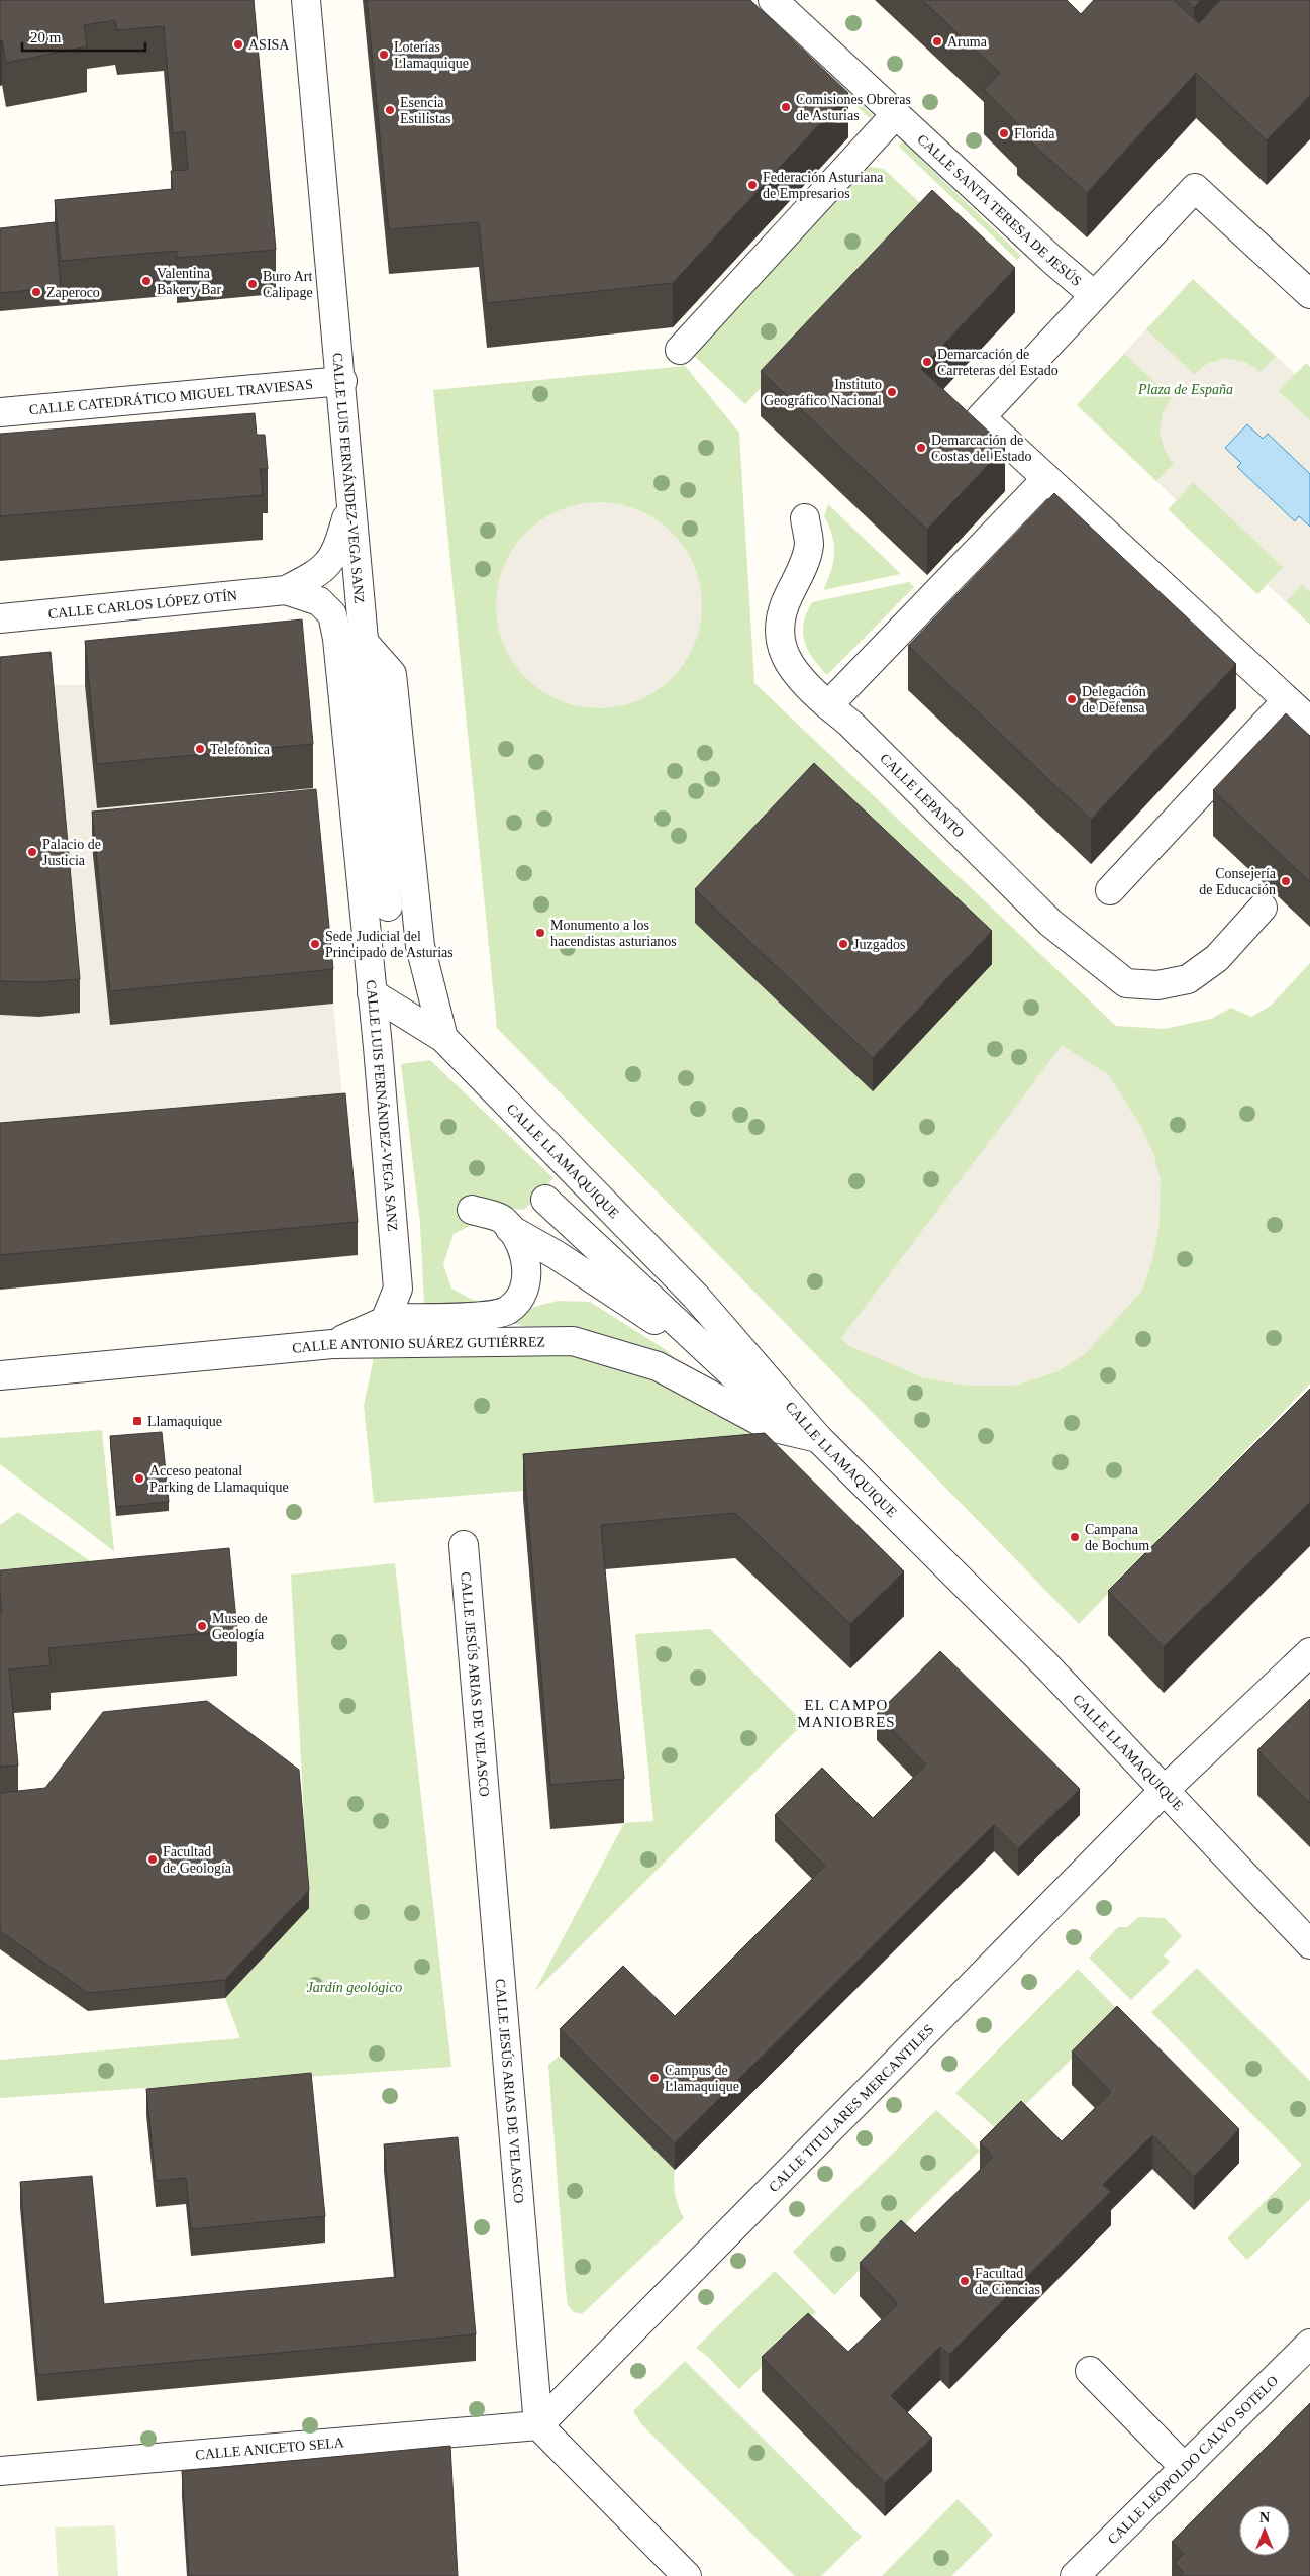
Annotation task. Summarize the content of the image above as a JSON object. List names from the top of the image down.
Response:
{
  "streets": {
    "street": [
      "CALLE SANTA TERESA DE JESÚS",
      "CALLE CATEDRÁTICO MIGUEL TRAVIESAS",
      "CALLE LUIS FERNÁNDEZ-VEGA SANZ",
      "CALLE CARLOS LÓPEZ OTÍN",
      "CALLE LEPANTO",
      "CALLE LLAMAQUIQUE",
      "CALLE ANTONIO SUÁREZ GUTIÉRREZ",
      "CALLE JESÚS ARIAS DE VELASCO",
      "CALLE TITULARES MERCANTILES",
      "CALLE ANICETO SELA",
      "CALLE LEOPOLDO CALVO SOTELO"
    ]
  },
  "crossings": [
    ["CALLE CATEDRÁTICO MIGUEL TRAVIESAS", "CALLE LUIS FERNÁNDEZ-VEGA SANZ"],
    ["CALLE LUIS FERNÁNDEZ-VEGA SANZ", "CALLE CARLOS LÓPEZ OTÍN"],
    ["CALLE LUIS FERNÁNDEZ-VEGA SANZ", "CALLE LLAMAQUIQUE"],
    ["CALLE LLAMAQUIQUE", "CALLE ANTONIO SUÁREZ GUTIÉRREZ"],
    ["CALLE LLAMAQUIQUE", "CALLE TITULARES MERCANTILES"],
    ["CALLE JESÚS ARIAS DE VELASCO", "CALLE TITULARES MERCANTILES"],
    ["CALLE JESÚS ARIAS DE VELASCO", "CALLE ANICETO SELA"],
    ["CALLE TITULARES MERCANTILES", "CALLE ANICETO SELA"]
  ],
  "districts": ["EL CAMPO MANIOBRES"],
  "parks": ["Plaza de España", "Jardín geológico"],
  "places": {
    "other": [
      "Aruma",
      "ASISA",
      "Loterías Llamaquique",
      "Comisiones Obreras de Asturias",
      "Esencia Estilistas",
      "Florida",
      "Federación Asturiana de Empresarios",
      "Valentina Bakery Bar",
      "Buro Art Calipage",
      "Zaperoco",
      "Demarcación de Carreteras del Estado",
      "Instituto Geográfico Nacional",
      "Demarcación de Costas del Estado",
      "Delegación de Defensa",
      "Telefónica",
      "Palacio de Justicia",
      "Consejería de Educación",
      "Monumento a los hacendistas asturianos",
      "Sede Judicial del Principado de Asturias",
      "Juzgados",
      "Acceso peatonal Parking de Llamaquique",
      "Campana de Bochum",
      "Museo de Geología",
      "Facultad de Geología",
      "Campus de Llamaquique",
      "Facultad de Ciencias"
    ],
    "transit": ["Llamaquique"]
  },
  "scale_bar": "20 m",
  "north": "top"
}
